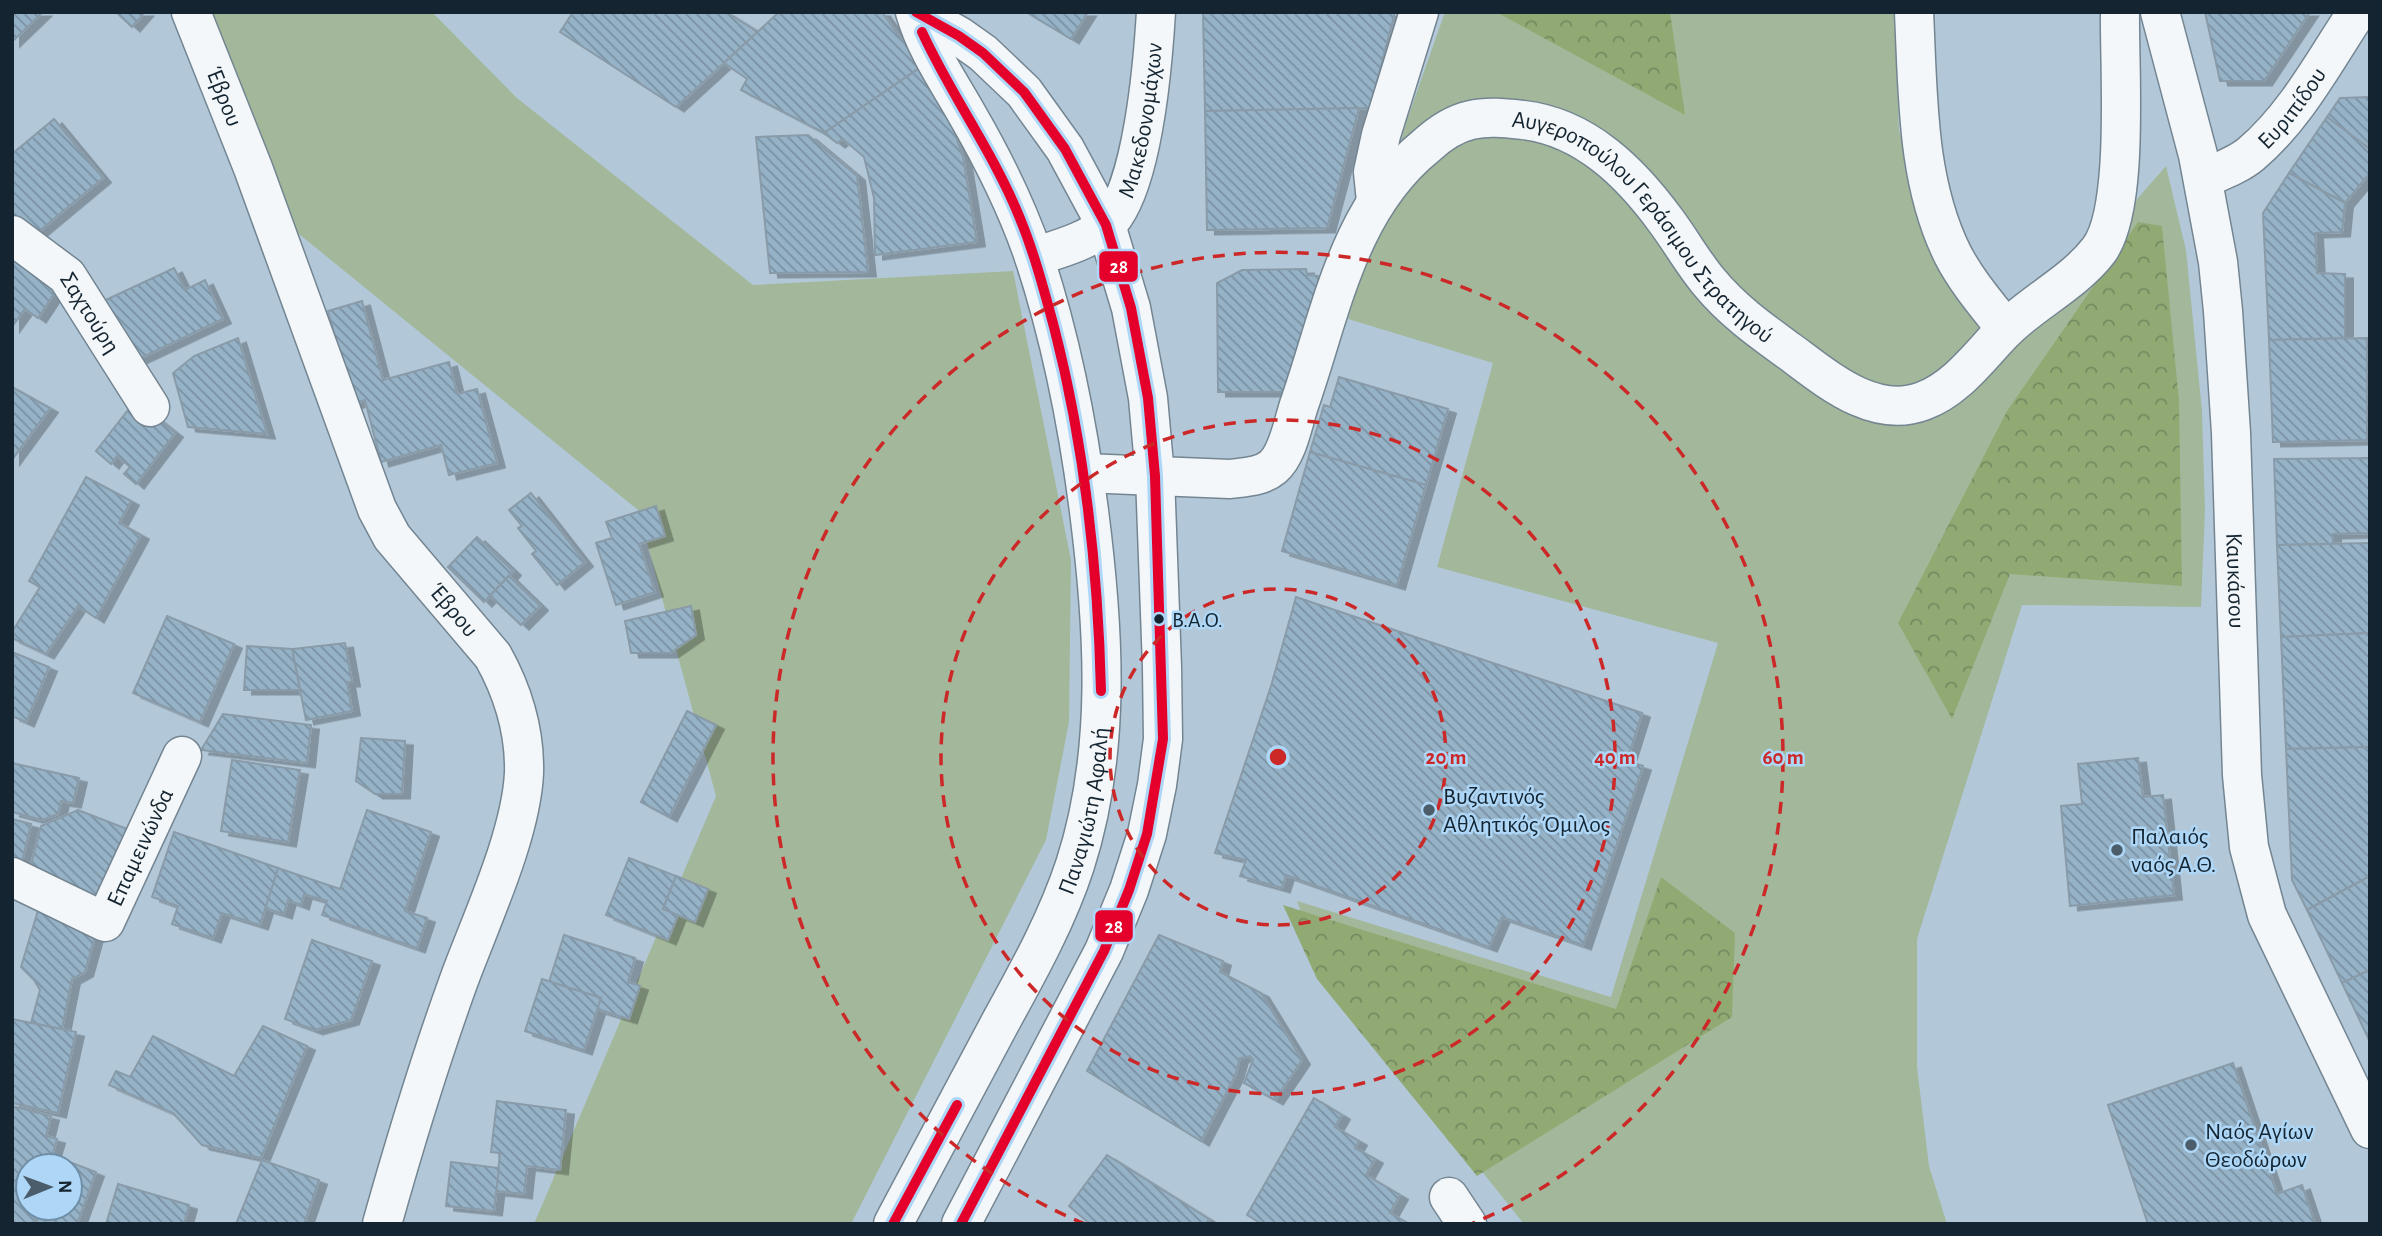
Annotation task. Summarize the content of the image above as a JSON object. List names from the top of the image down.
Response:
{
  "streets": {
    "street": [
      "Έβρου",
      "Ευριπίδου",
      "Μακεδονομάχων",
      "Αυγεροπούλου Γεράσιμου Στρατηγού",
      "Σαχτούρη",
      "Καυκάσου",
      "Παναγιώτη Αφαλή",
      "Επαμεινώνδα"
    ]
  },
  "crossings": [
    ["Ευριπίδου", "Καυκάσου"],
    ["Μακεδονομάχων", "Παναγιώτη Αφαλή"],
    ["Αυγεροπούλου Γεράσιμου Στρατηγού", "Παναγιώτη Αφαλή"]
  ],
  "places": [
    "Β.Α.Ο.",
    "Βυζαντινός Αθλητικός Όμιλος",
    "Παλαιός ναός Α.Θ.",
    "Ναός Αγίων Θεοδώρων"
  ],
  "lines": ["transit line 28"],
  "north": "right",
  "rings": ["20 m", "40 m", "60 m"]
}
